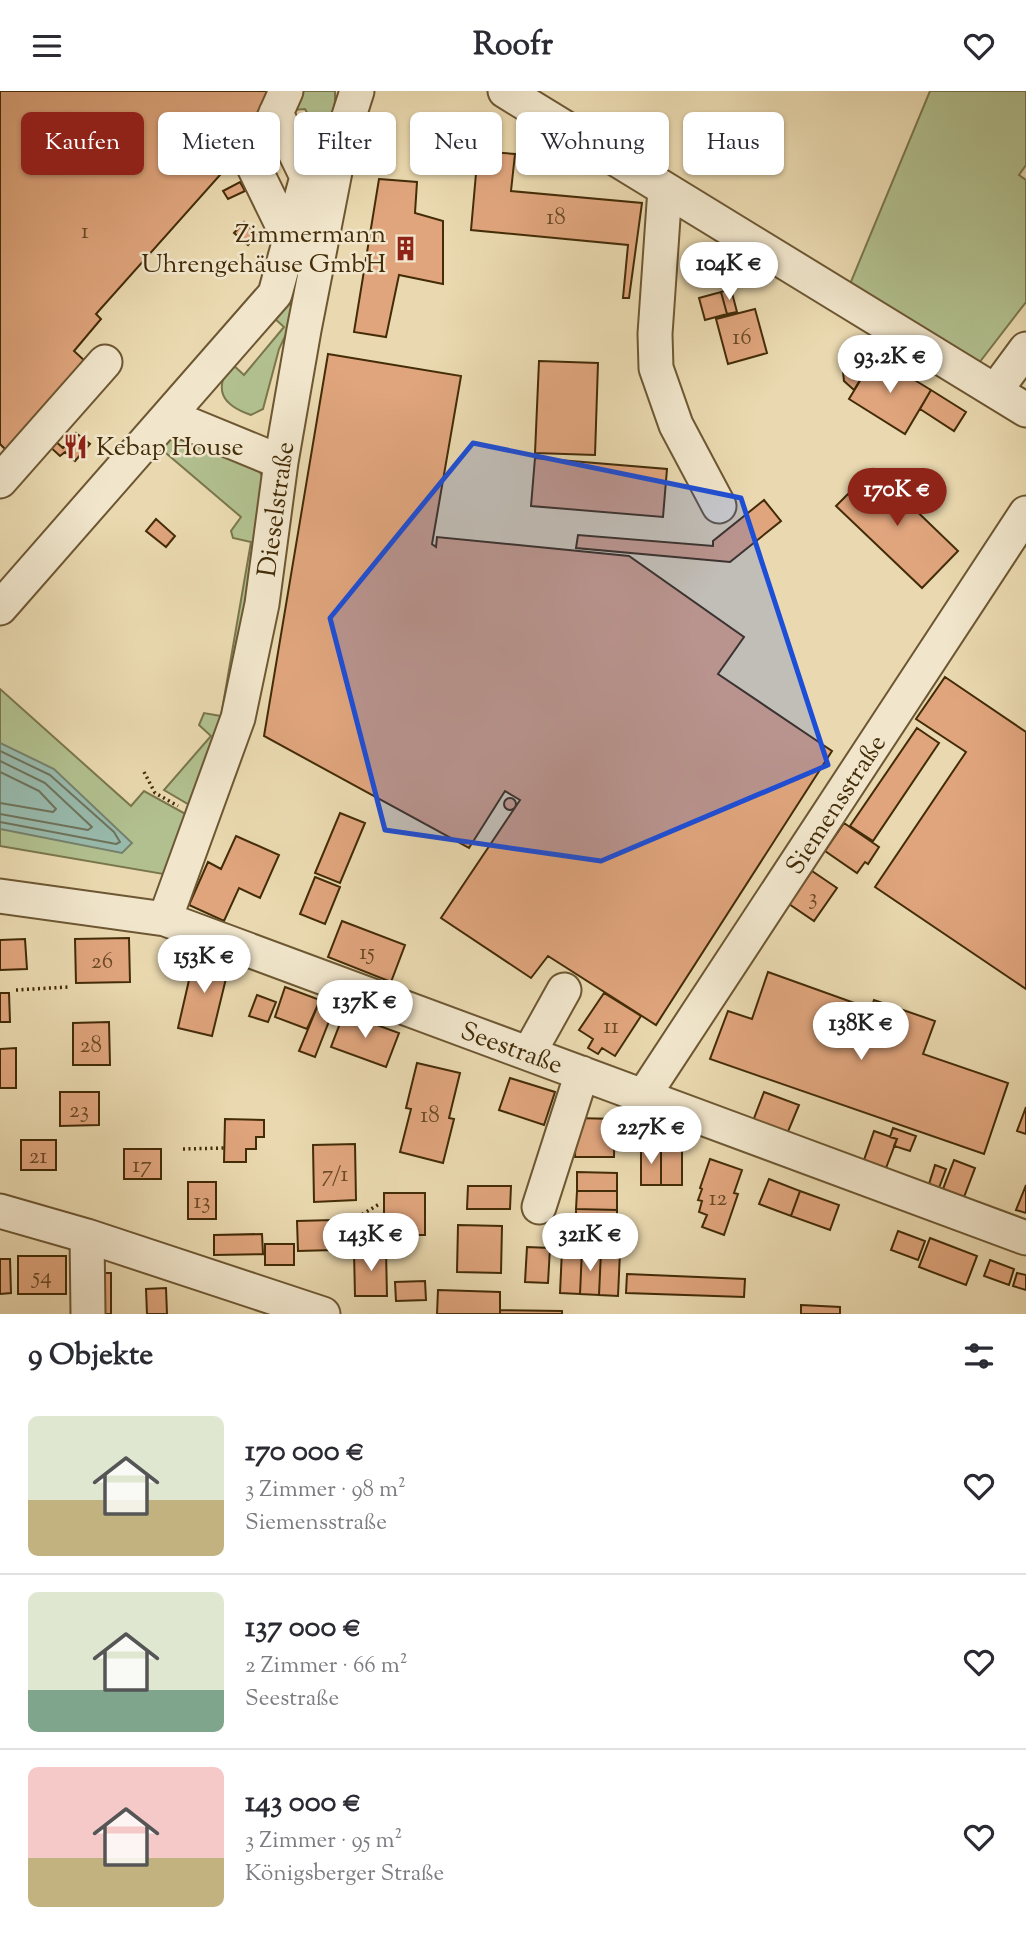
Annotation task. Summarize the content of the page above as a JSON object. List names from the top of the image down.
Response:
{
  "streets": {
    "street": ["Dieselstraße", "Siemensstraße", "Seestraße"]
  },
  "crossings": [
    ["Dieselstraße", "Seestraße"],
    ["Siemensstraße", "Seestraße"]
  ],
  "places": {
    "building": ["Zimmermann Uhrengehäuse GmbH"],
    "restaurant": ["Kebap House"]
  },
  "house_numbers": [
    "18",
    "1",
    "16",
    "3",
    "15",
    "26",
    "11",
    "28",
    "23",
    "18",
    "21",
    "17",
    "7/1",
    "12",
    "13",
    "54"
  ],
  "page": {
    "header": "Roofr",
    "chip": [
      "Kaufen",
      "Mieten",
      "Filter",
      "Neu",
      "Wohnung",
      "Haus"
    ],
    "price": [
      "104K €",
      "93.2K €",
      "170K €",
      "153K €",
      "137K €",
      "138K €",
      "227K €",
      "143K €",
      "321K €"
    ],
    "heading": "9 Objekte",
    "list": [
      {
        "name": "170 000 €",
        "note": "3 Zimmer · 98 m² · Siemensstraße"
      },
      {
        "name": "137 000 €",
        "note": "2 Zimmer · 66 m² · Seestraße"
      },
      {
        "name": "143 000 €",
        "note": "3 Zimmer · 95 m² · Königsberger Straße"
      }
    ]
  }
}
